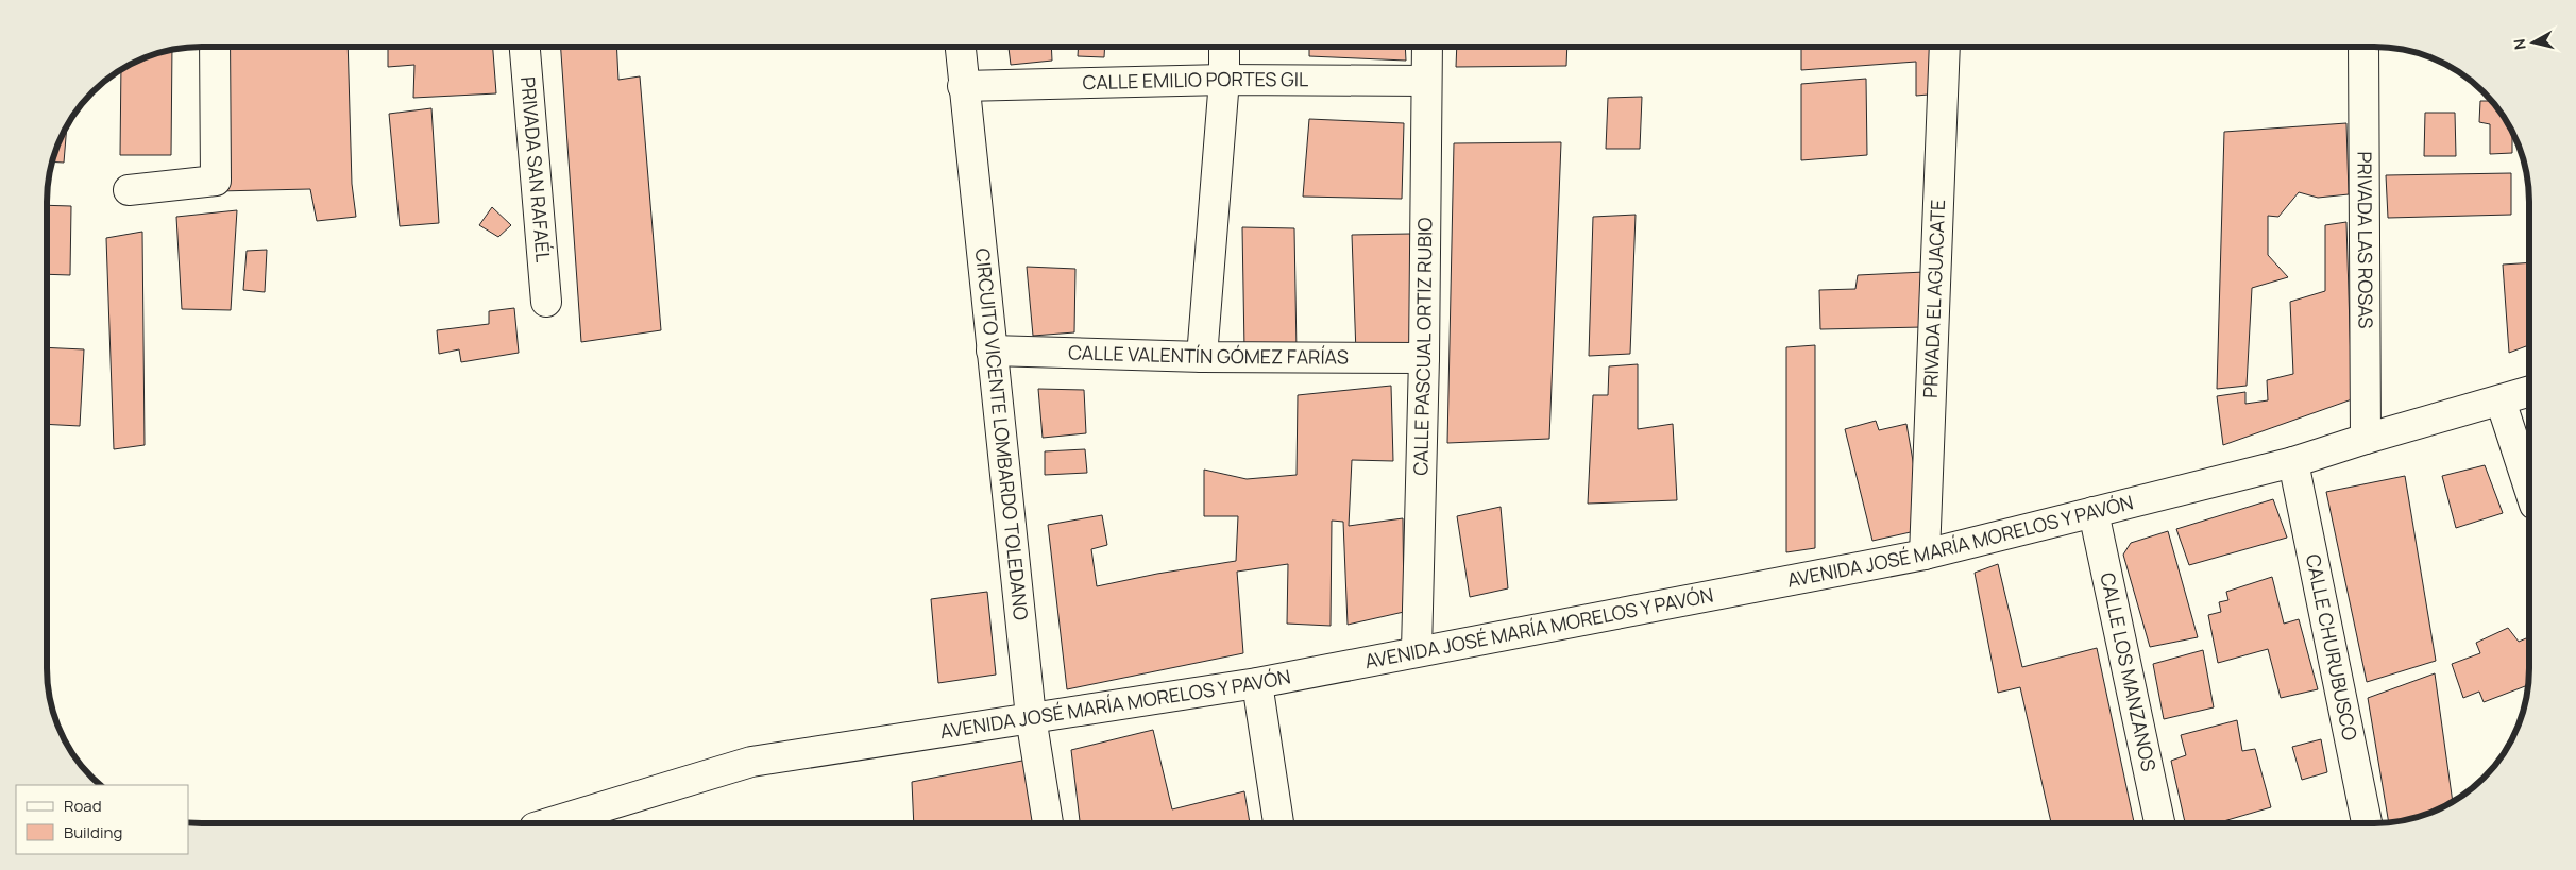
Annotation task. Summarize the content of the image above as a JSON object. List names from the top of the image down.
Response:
{
  "streets": {
    "street": [
      "CALLE EMILIO PORTES GIL",
      "PRIVADA SAN RAFAÉL",
      "PRIVADA LAS ROSAS",
      "PRIVADA EL AGUACATE",
      "CALLE PASCUAL ORTIZ RUBIO",
      "CALLE VALENTÍN GÓMEZ FARÍAS",
      "CIRCUITO VICENTE LOMBARDO TOLEDANO",
      "AVENIDA JOSÉ MARÍA MORELOS Y PAVÓN",
      "CALLE CHURUBUSCO",
      "CALLE LOS MANZANOS"
    ]
  },
  "crossings": [
    ["CALLE EMILIO PORTES GIL", "CALLE PASCUAL ORTIZ RUBIO"],
    ["CALLE EMILIO PORTES GIL", "CIRCUITO VICENTE LOMBARDO TOLEDANO"],
    ["PRIVADA LAS ROSAS", "AVENIDA JOSÉ MARÍA MORELOS Y PAVÓN"],
    ["PRIVADA EL AGUACATE", "AVENIDA JOSÉ MARÍA MORELOS Y PAVÓN"],
    ["CALLE PASCUAL ORTIZ RUBIO", "CALLE VALENTÍN GÓMEZ FARÍAS"],
    ["CALLE PASCUAL ORTIZ RUBIO", "AVENIDA JOSÉ MARÍA MORELOS Y PAVÓN"],
    ["CALLE VALENTÍN GÓMEZ FARÍAS", "CIRCUITO VICENTE LOMBARDO TOLEDANO"],
    ["CIRCUITO VICENTE LOMBARDO TOLEDANO", "AVENIDA JOSÉ MARÍA MORELOS Y PAVÓN"],
    ["AVENIDA JOSÉ MARÍA MORELOS Y PAVÓN", "CALLE CHURUBUSCO"],
    ["AVENIDA JOSÉ MARÍA MORELOS Y PAVÓN", "CALLE LOS MANZANOS"]
  ],
  "legend": ["Road", "Building"],
  "north": "left"
}
